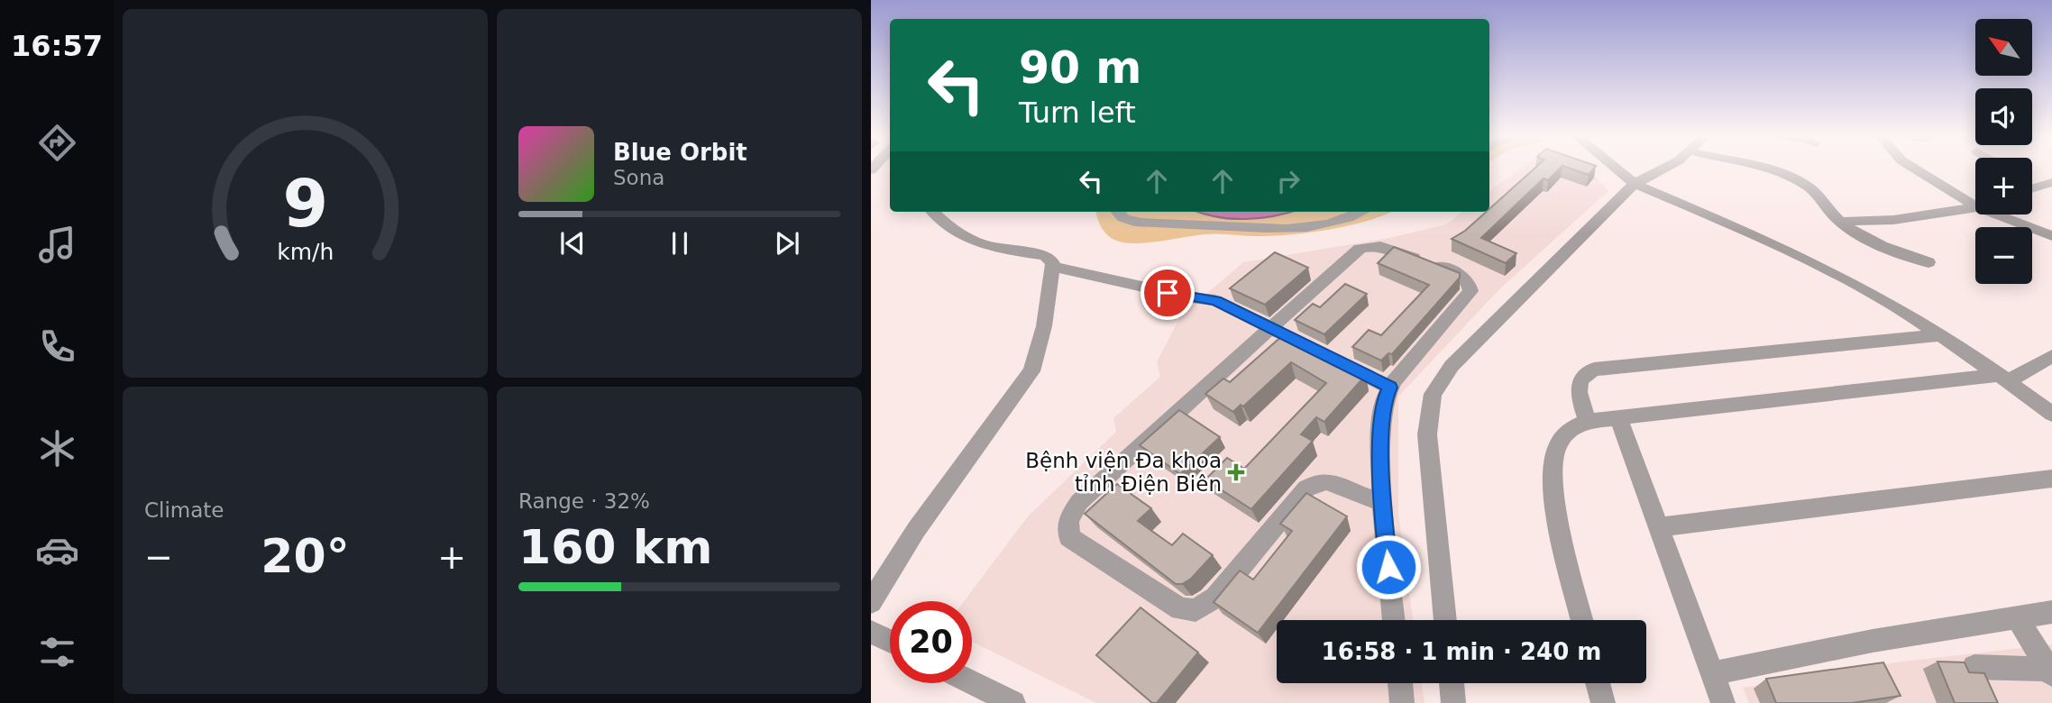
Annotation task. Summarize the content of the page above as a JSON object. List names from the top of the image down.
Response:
{
  "places": {
    "health": ["Bệnh viện Đa khoa tỉnh Điện Biên"]
  },
  "north": "top left",
  "page": {
    "tabs": "16:57",
    "map_buttons": ["+", "−"],
    "turn": ["90 m", "Turn left"],
    "song": ["Blue Orbit", "Sona"],
    "tile": [
      "Climate",
      ["Range · 32%", "160 km"]
    ],
    "heat": ["−", "20°", "+"],
    "limit": "20",
    "trip": "16:58 · 1 min · 240 m",
    "gauge": ["9", "km/h"]
  }
}
